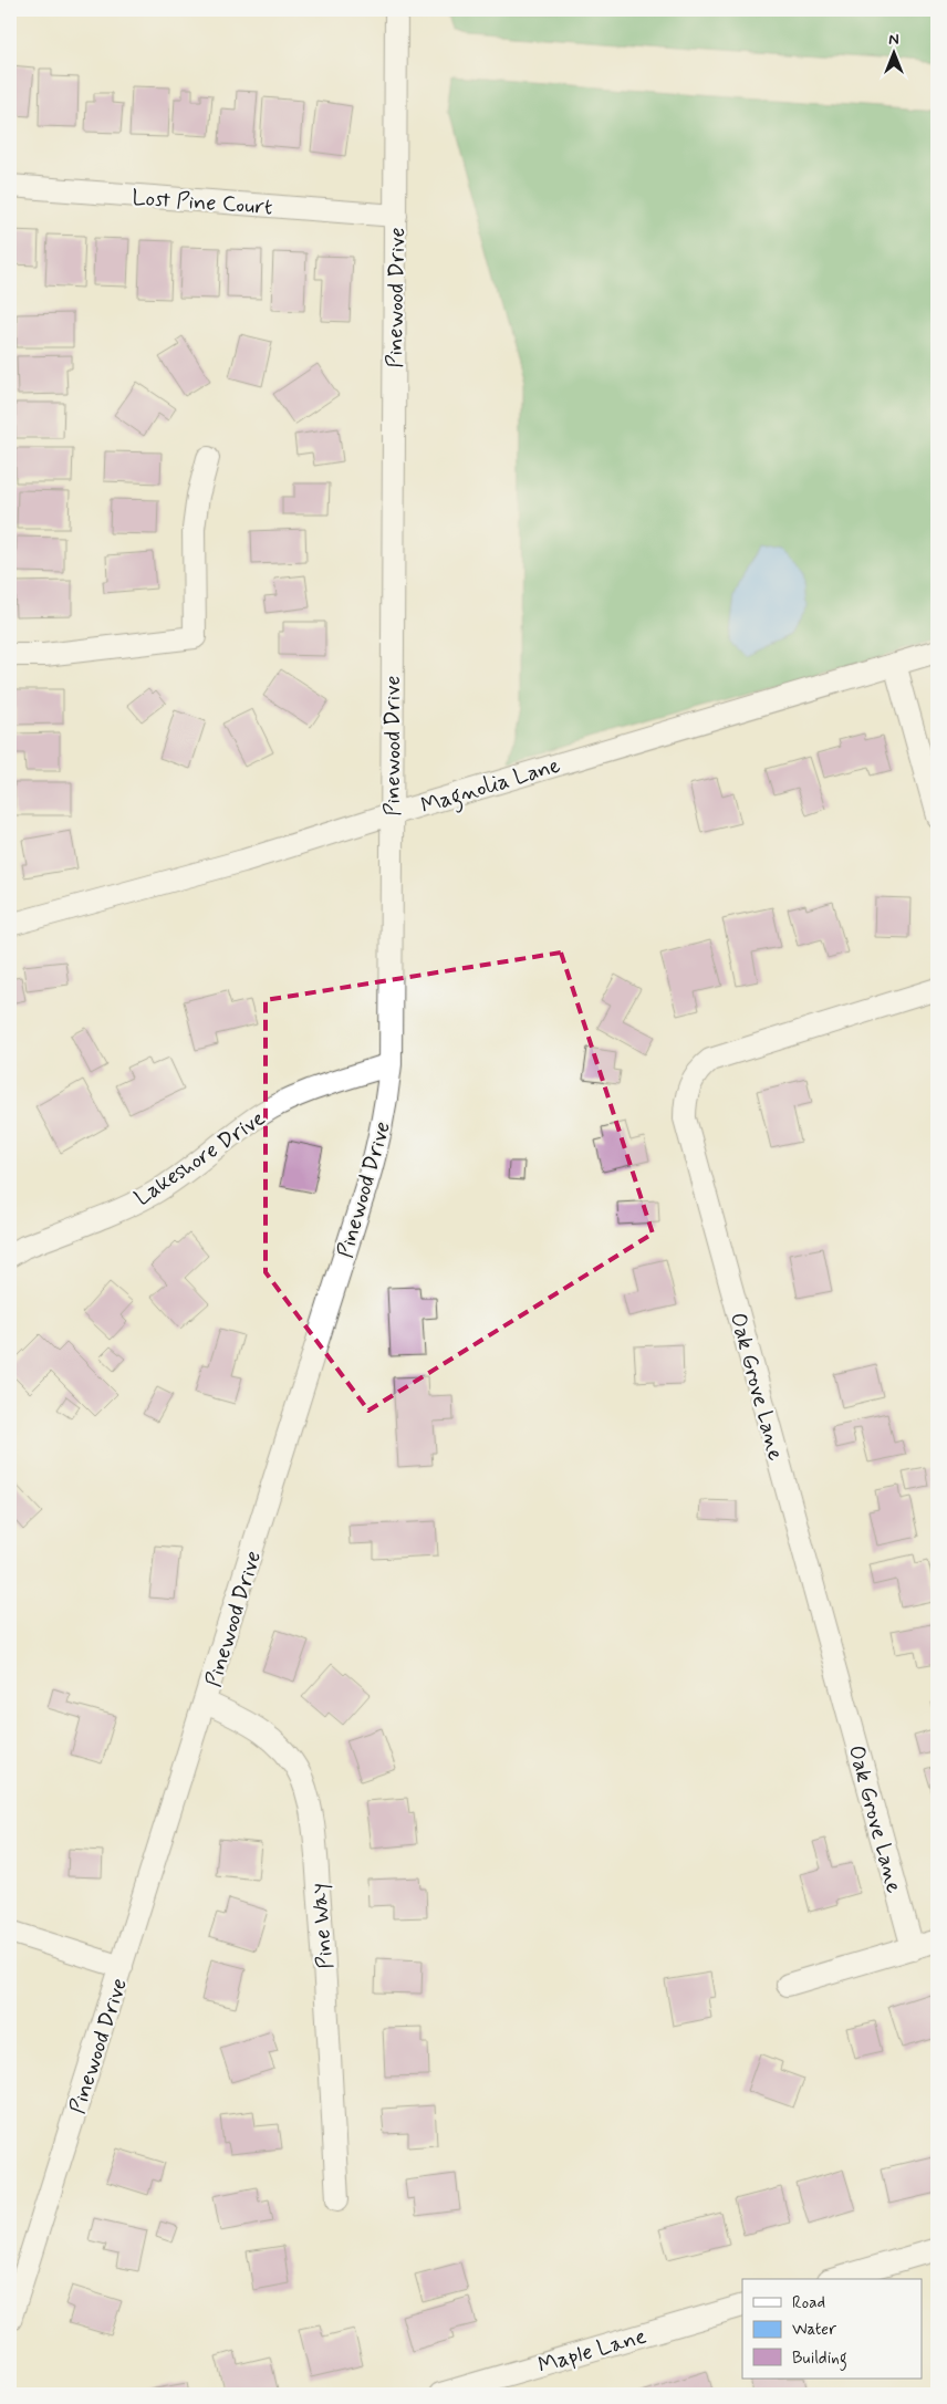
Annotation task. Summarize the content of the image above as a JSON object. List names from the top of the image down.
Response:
{
  "streets": {
    "street": [
      "Lost Pine Court",
      "Pinewood Drive",
      "Magnolia Lane",
      "Lakeshore Drive",
      "Oak Grove Lane",
      "Pine Way",
      "Maple Lane"
    ]
  },
  "crossings": [
    ["Lost Pine Court", "Pinewood Drive"],
    ["Pinewood Drive", "Magnolia Lane"],
    ["Pinewood Drive", "Lakeshore Drive"],
    ["Pinewood Drive", "Pine Way"]
  ],
  "legend": ["Road", "Water", "Building"],
  "north": "top"
}
